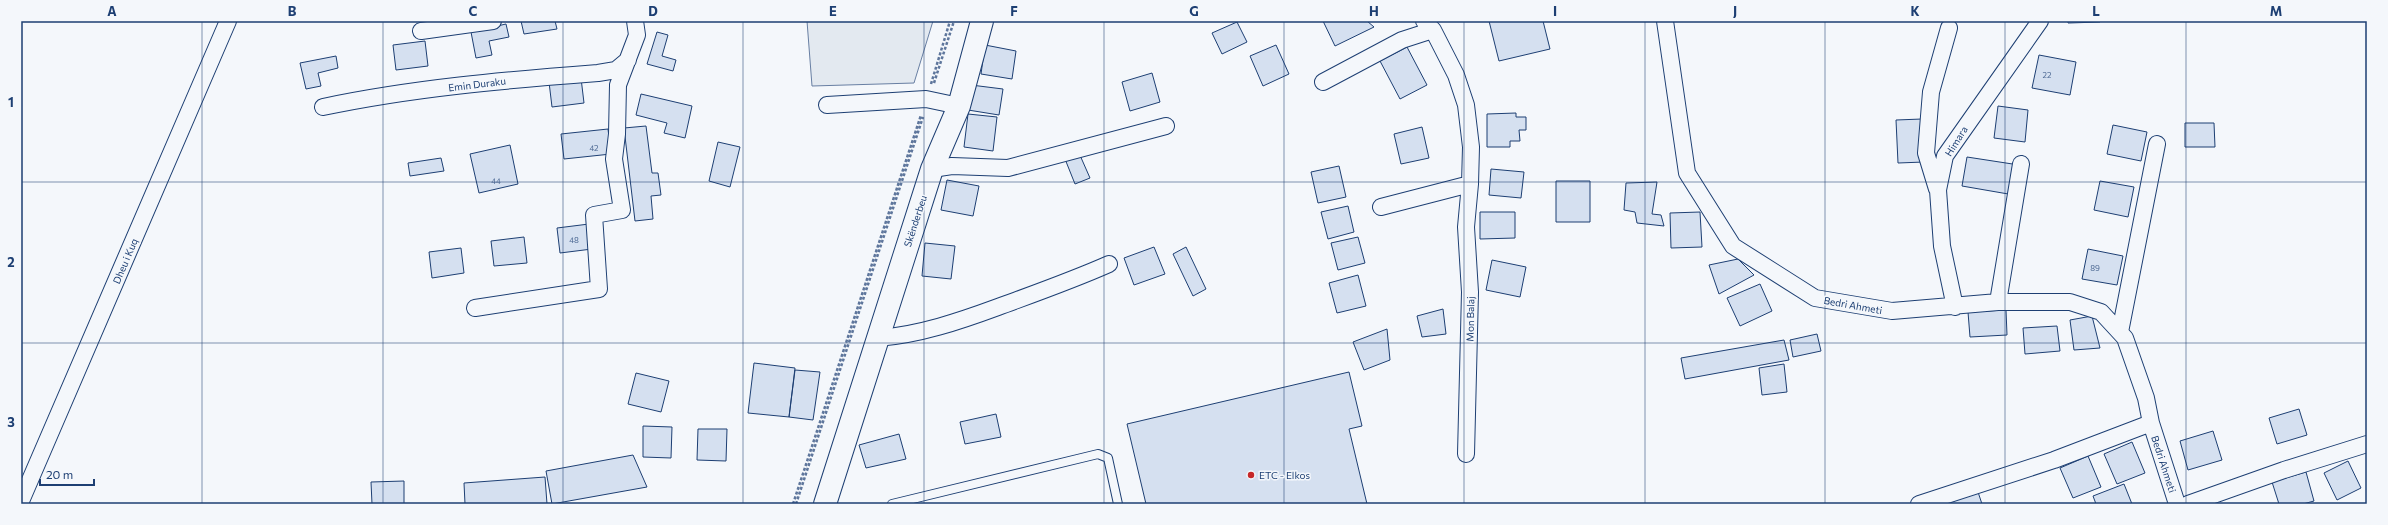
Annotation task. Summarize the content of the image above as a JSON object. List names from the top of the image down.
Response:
{
  "streets": {
    "main road": ["Skënderbeu"],
    "street": [
      "Emin Duraku",
      "Himara",
      "Dheu i Kuq",
      "Bedri Ahmeti",
      "Mon Balaj"
    ]
  },
  "crossings": [
    ["Himara", "Bedri Ahmeti"]
  ],
  "places": ["ETC - Elkos"],
  "house_numbers": [
    "22",
    "42",
    "44",
    "48",
    "89"
  ],
  "scale_bar": "20 m",
  "grid": {
    "columns": [
      "A",
      "B",
      "C",
      "D",
      "E",
      "F",
      "G",
      "H",
      "I",
      "J",
      "K",
      "L",
      "M"
    ],
    "rows": ["1", "2", "3"]
  }
}
